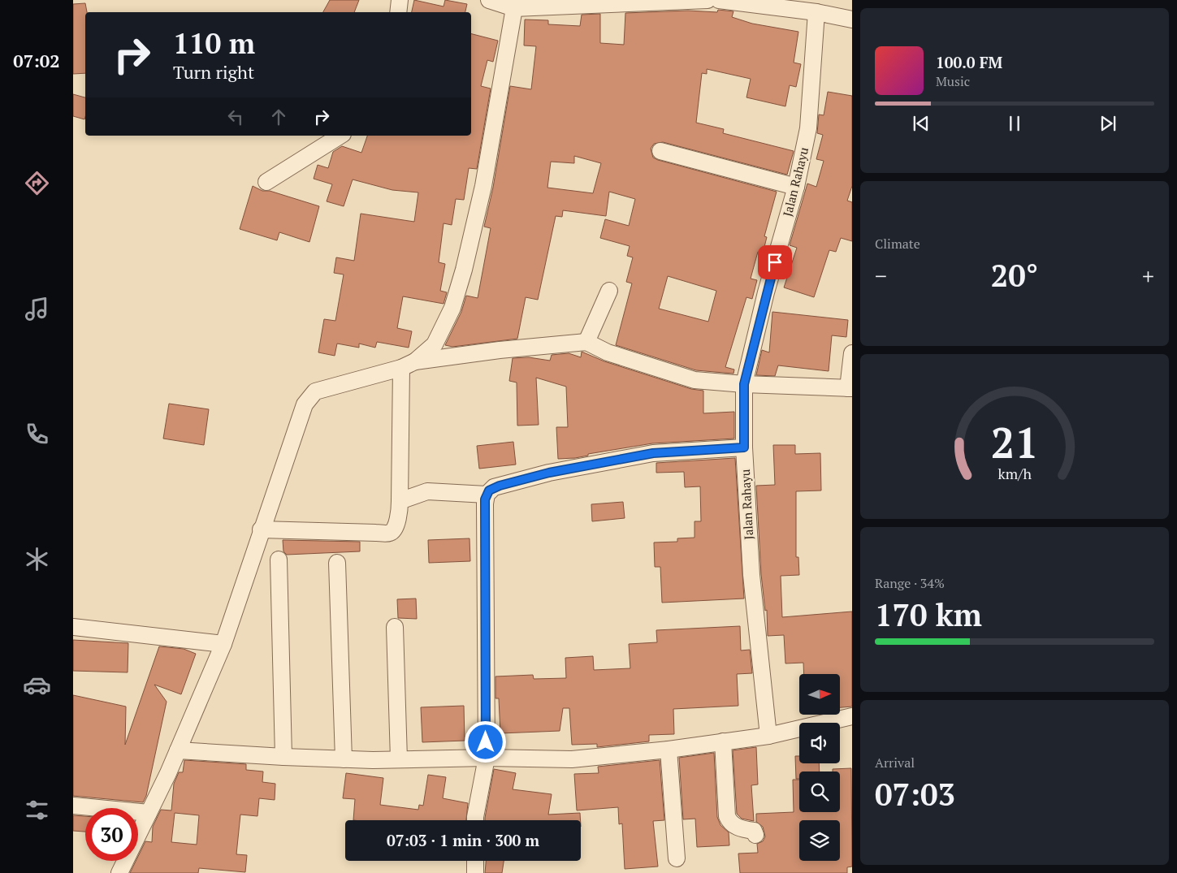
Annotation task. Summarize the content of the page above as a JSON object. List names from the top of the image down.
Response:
{
  "streets": {
    "street": ["Jalan Rahayu"]
  },
  "north": "right",
  "page": {
    "tabs": "07:02",
    "turn": ["110 m", "Turn right"],
    "song": ["100.0 FM", "Music"],
    "tile": [
      "Climate",
      ["Range · 34%", "170 km"],
      ["Arrival", "07:03"]
    ],
    "heat": ["−", "20°", "+"],
    "limit": "30",
    "trip": "07:03 · 1 min · 300 m",
    "gauge": ["21", "km/h"]
  }
}
